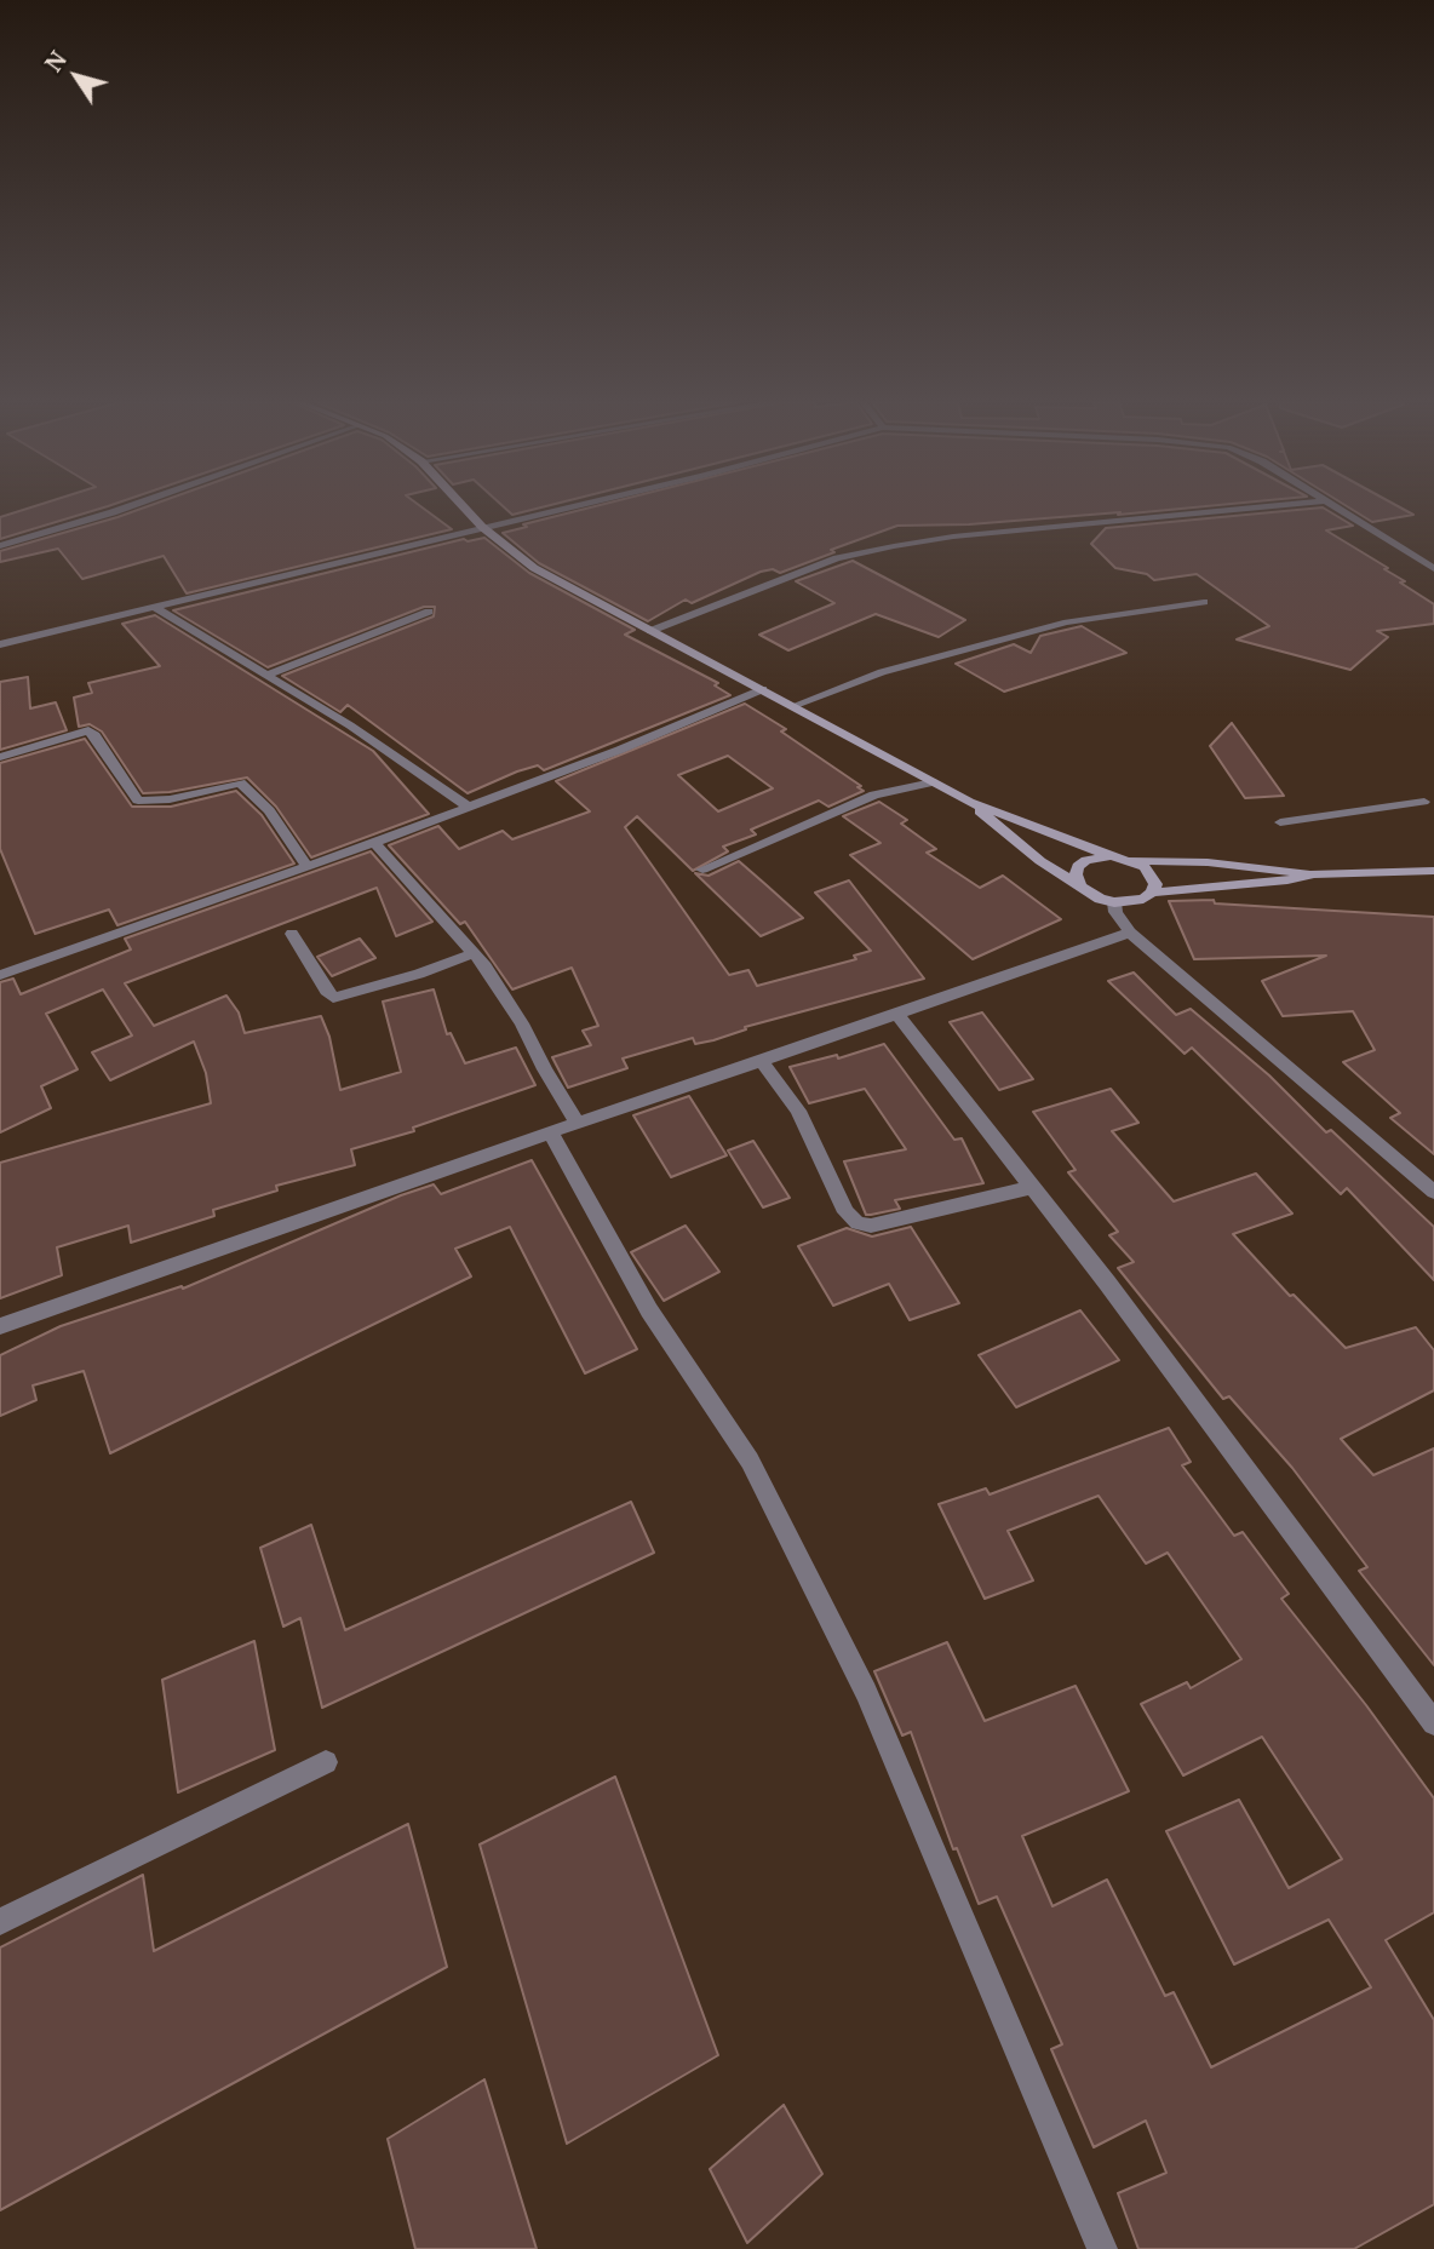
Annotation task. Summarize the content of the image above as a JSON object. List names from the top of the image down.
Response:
{
  "north": "top left"
}
